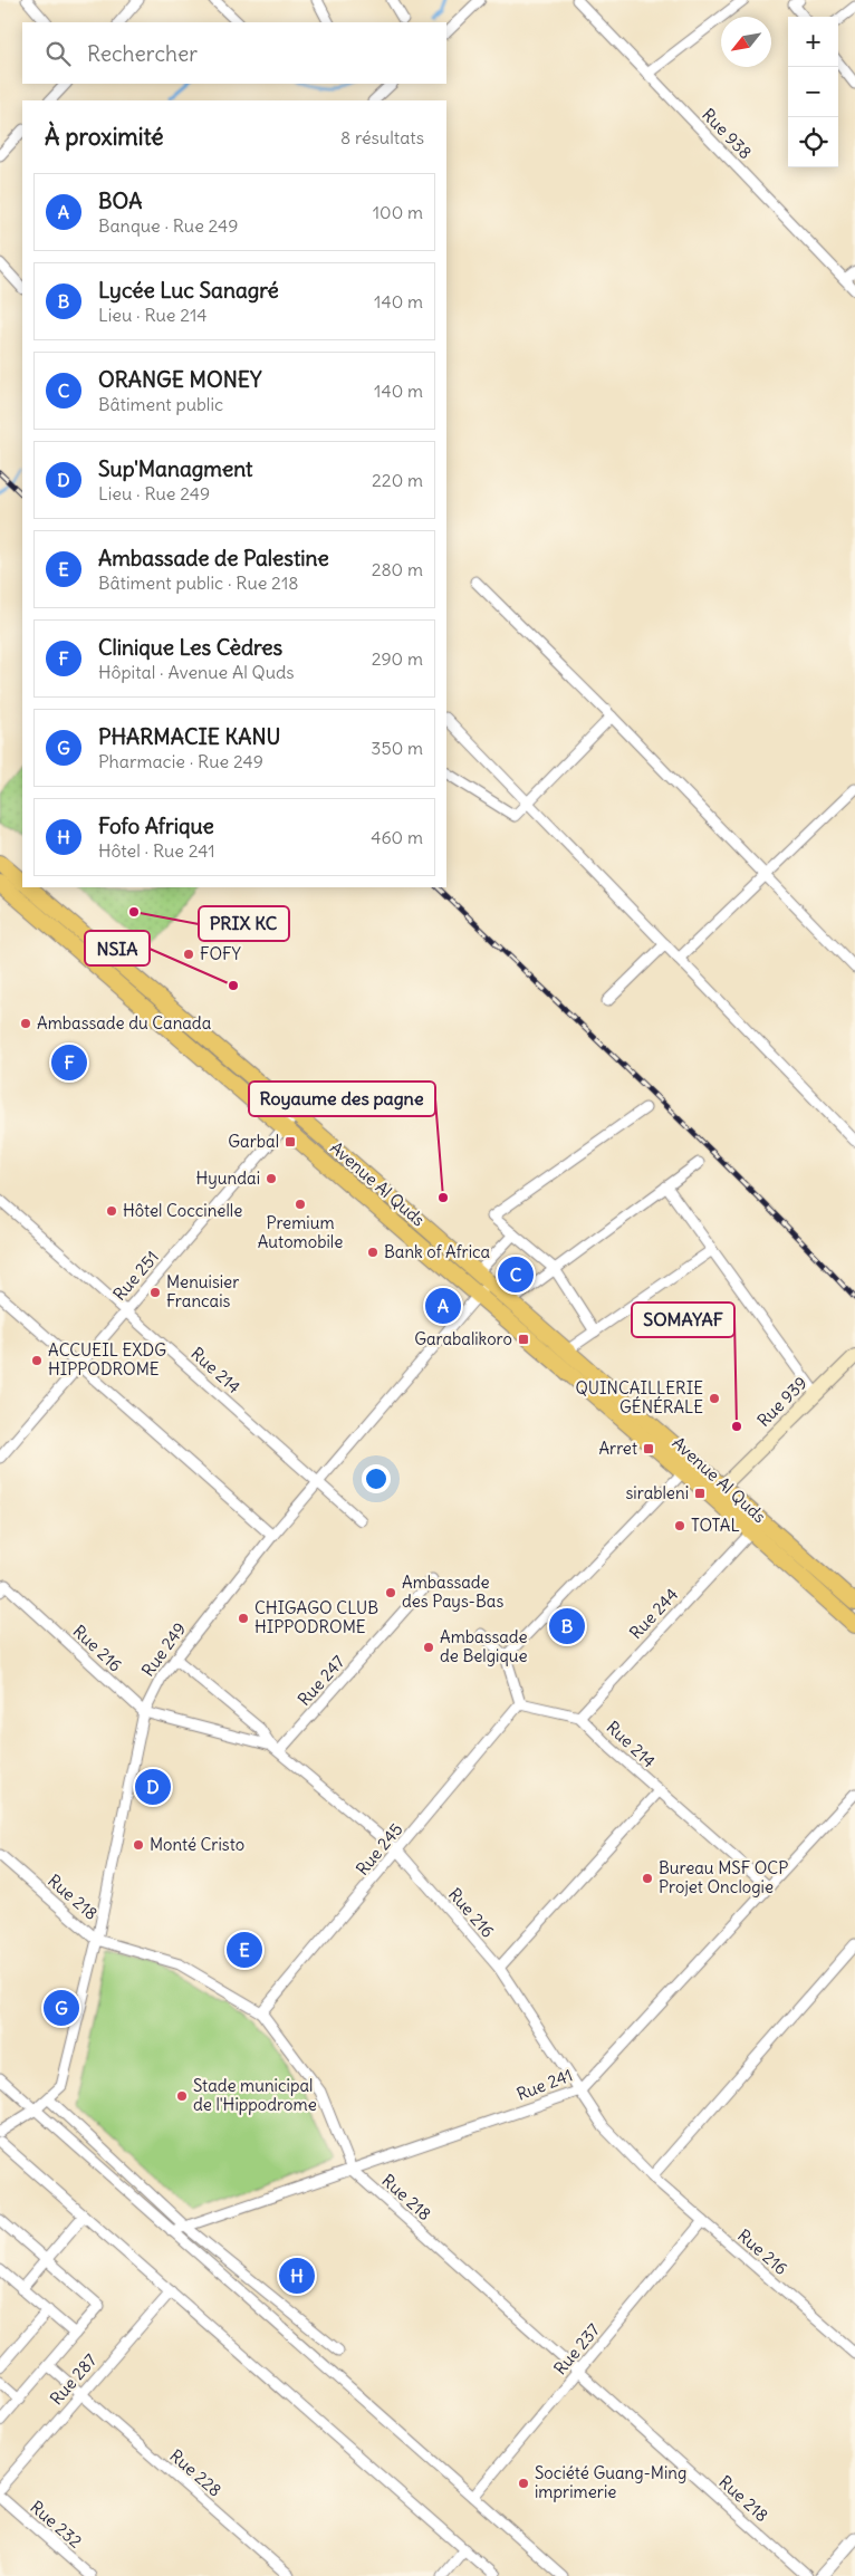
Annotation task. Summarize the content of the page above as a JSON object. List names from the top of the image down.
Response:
{
  "streets": {
    "main road": ["Avenue Al Quds", "Rue 939"],
    "street": [
      "Rue 938",
      "Rue 251",
      "Rue 214",
      "Rue 244",
      "Rue 216",
      "Rue 249",
      "Rue 247",
      "Rue 245",
      "Rue 218",
      "Rue 241",
      "Rue 237",
      "Rue 287",
      "Rue 228",
      "Rue 232"
    ]
  },
  "crossings": [
    ["Avenue Al Quds", "Rue 251"],
    ["Avenue Al Quds", "Rue 939"],
    ["Avenue Al Quds", "Rue 244"],
    ["Avenue Al Quds", "Rue 249"],
    ["Rue 251", "Rue 214"],
    ["Rue 214", "Rue 244"],
    ["Rue 214", "Rue 249"],
    ["Rue 214", "Rue 241"],
    ["Rue 216", "Rue 249"],
    ["Rue 216", "Rue 247"],
    ["Rue 216", "Rue 245"],
    ["Rue 216", "Rue 241"],
    ["Rue 216", "Rue 237"],
    ["Rue 249", "Rue 218"],
    ["Rue 245", "Rue 218"],
    ["Rue 218", "Rue 241"],
    ["Rue 218", "Rue 237"],
    ["Rue 287", "Rue 228"]
  ],
  "places": {
    "other": [
      "PRIX KC",
      "FOFY",
      "NSIA",
      "Ambassade du Canada",
      "Hyundai",
      "Royaume des pagne",
      "Premium Automobile",
      "Hôtel Coccinelle",
      "Bank of Africa",
      "Menuisier Francais",
      "ACCUEIL EXDG HIPPODROME",
      "QUINCAILLERIE GÉNÉRALE",
      "SOMAYAF",
      "TOTAL",
      "Ambassade des Pays-Bas",
      "CHIGAGO CLUB HIPPODROME",
      "Ambassade de Belgique",
      "Monté Cristo",
      "Bureau MSF OCP Projet Onclogie",
      "Stade municipal de l'Hippodrome",
      "Société Guang-Ming imprimerie"
    ],
    "transit": [
      "Garbal",
      "Garabalikoro",
      "Arret",
      "sirableni"
    ]
  },
  "north": "bottom left",
  "page": {
    "map_buttons": ["+", "−"],
    "search": "Rechercher",
    "heading": ["À proximité", "8 résultats"],
    "list": [
      {
        "mark": "A",
        "name": "BOA",
        "note": "Banque · Rue 249",
        "value": "100 m"
      },
      {
        "mark": "B",
        "name": "Lycée Luc Sanagré",
        "note": "Lieu · Rue 214",
        "value": "140 m"
      },
      {
        "mark": "C",
        "name": "ORANGE MONEY",
        "note": "Bâtiment public",
        "value": "140 m"
      },
      {
        "mark": "D",
        "name": "Sup'Managment",
        "note": "Lieu · Rue 249",
        "value": "220 m"
      },
      {
        "mark": "E",
        "name": "Ambassade de Palestine",
        "note": "Bâtiment public · Rue 218",
        "value": "280 m"
      },
      {
        "mark": "F",
        "name": "Clinique Les Cèdres",
        "note": "Hôpital · Avenue Al Quds",
        "value": "290 m"
      },
      {
        "mark": "G",
        "name": "PHARMACIE KANU",
        "note": "Pharmacie · Rue 249",
        "value": "350 m"
      },
      {
        "mark": "H",
        "name": "Fofo Afrique",
        "note": "Hôtel · Rue 241",
        "value": "460 m"
      }
    ],
    "pins": [
      "F",
      "C",
      "A",
      "B",
      "D",
      "E",
      "G",
      "H"
    ]
  }
}
